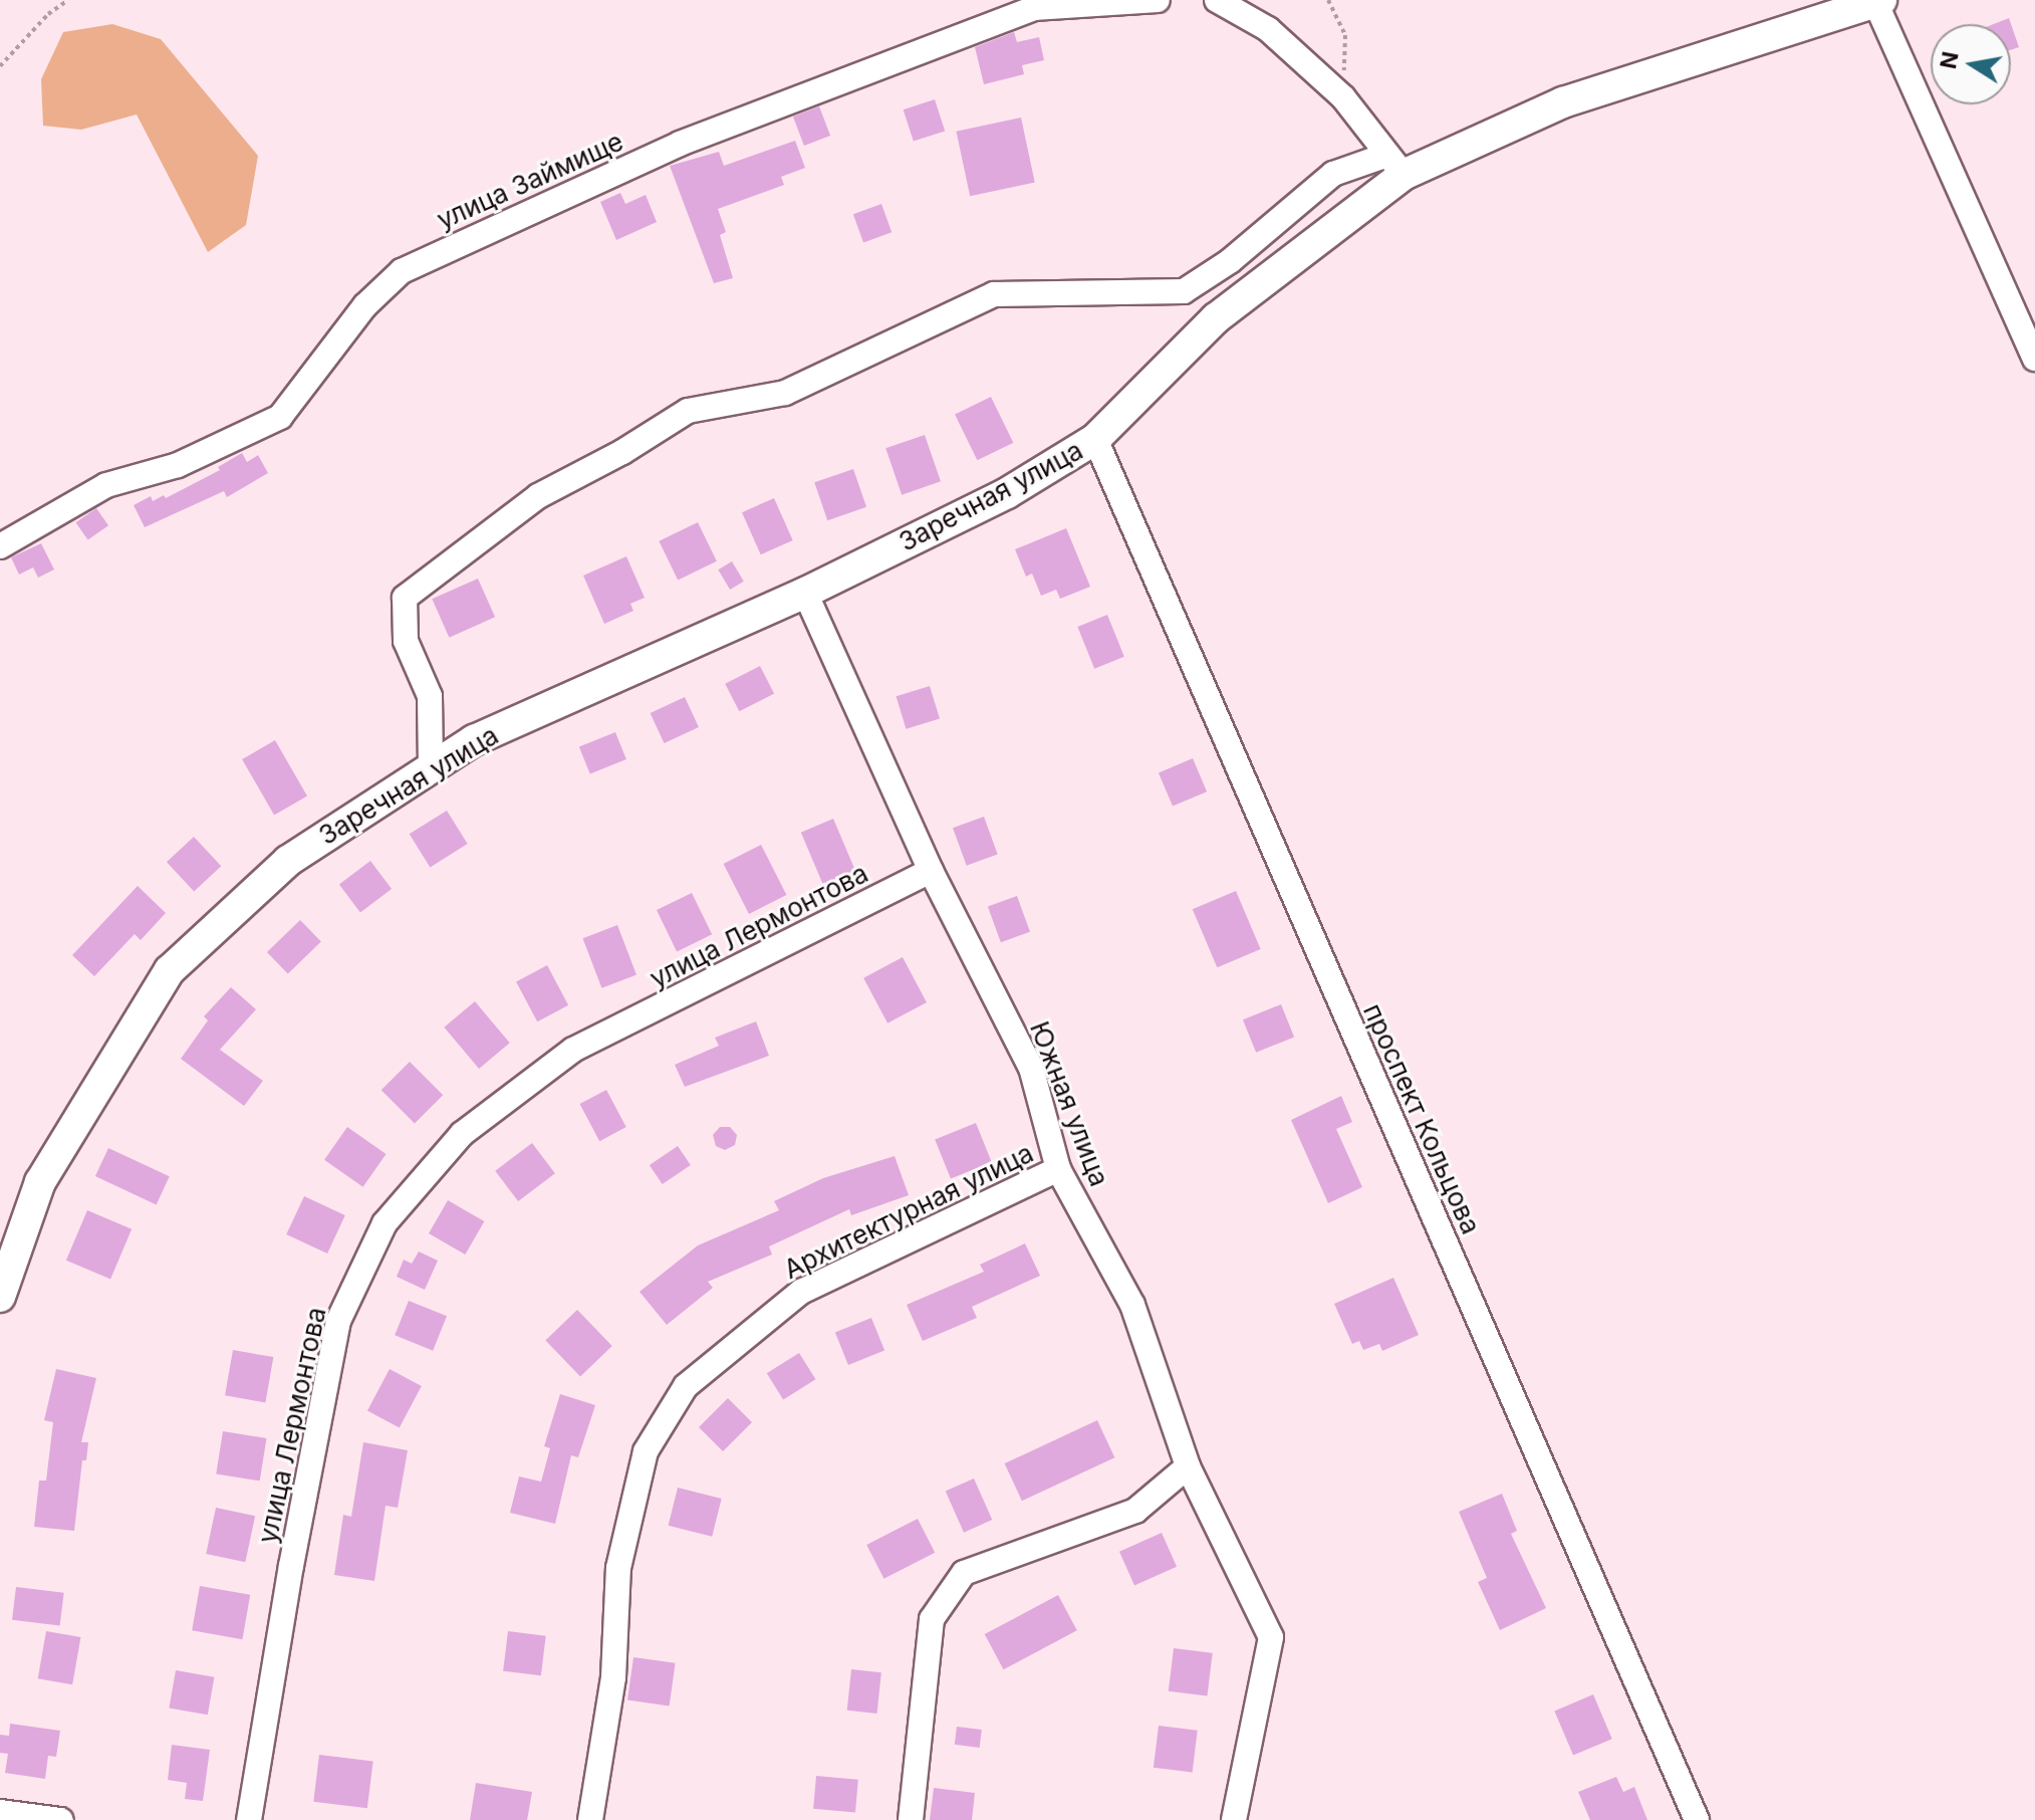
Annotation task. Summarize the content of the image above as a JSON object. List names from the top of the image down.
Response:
{
  "streets": {
    "street": [
      "улица Займище",
      "Заречная улица",
      "улица Лермонтова",
      "Южная улица",
      "проспект Кольцова",
      "Архитектурная улица"
    ]
  },
  "crossings": [
    ["Заречная улица", "Южная улица"],
    ["Заречная улица", "проспект Кольцова"],
    ["улица Лермонтова", "Южная улица"],
    ["Южная улица", "Архитектурная улица"]
  ],
  "north": "left"
}
